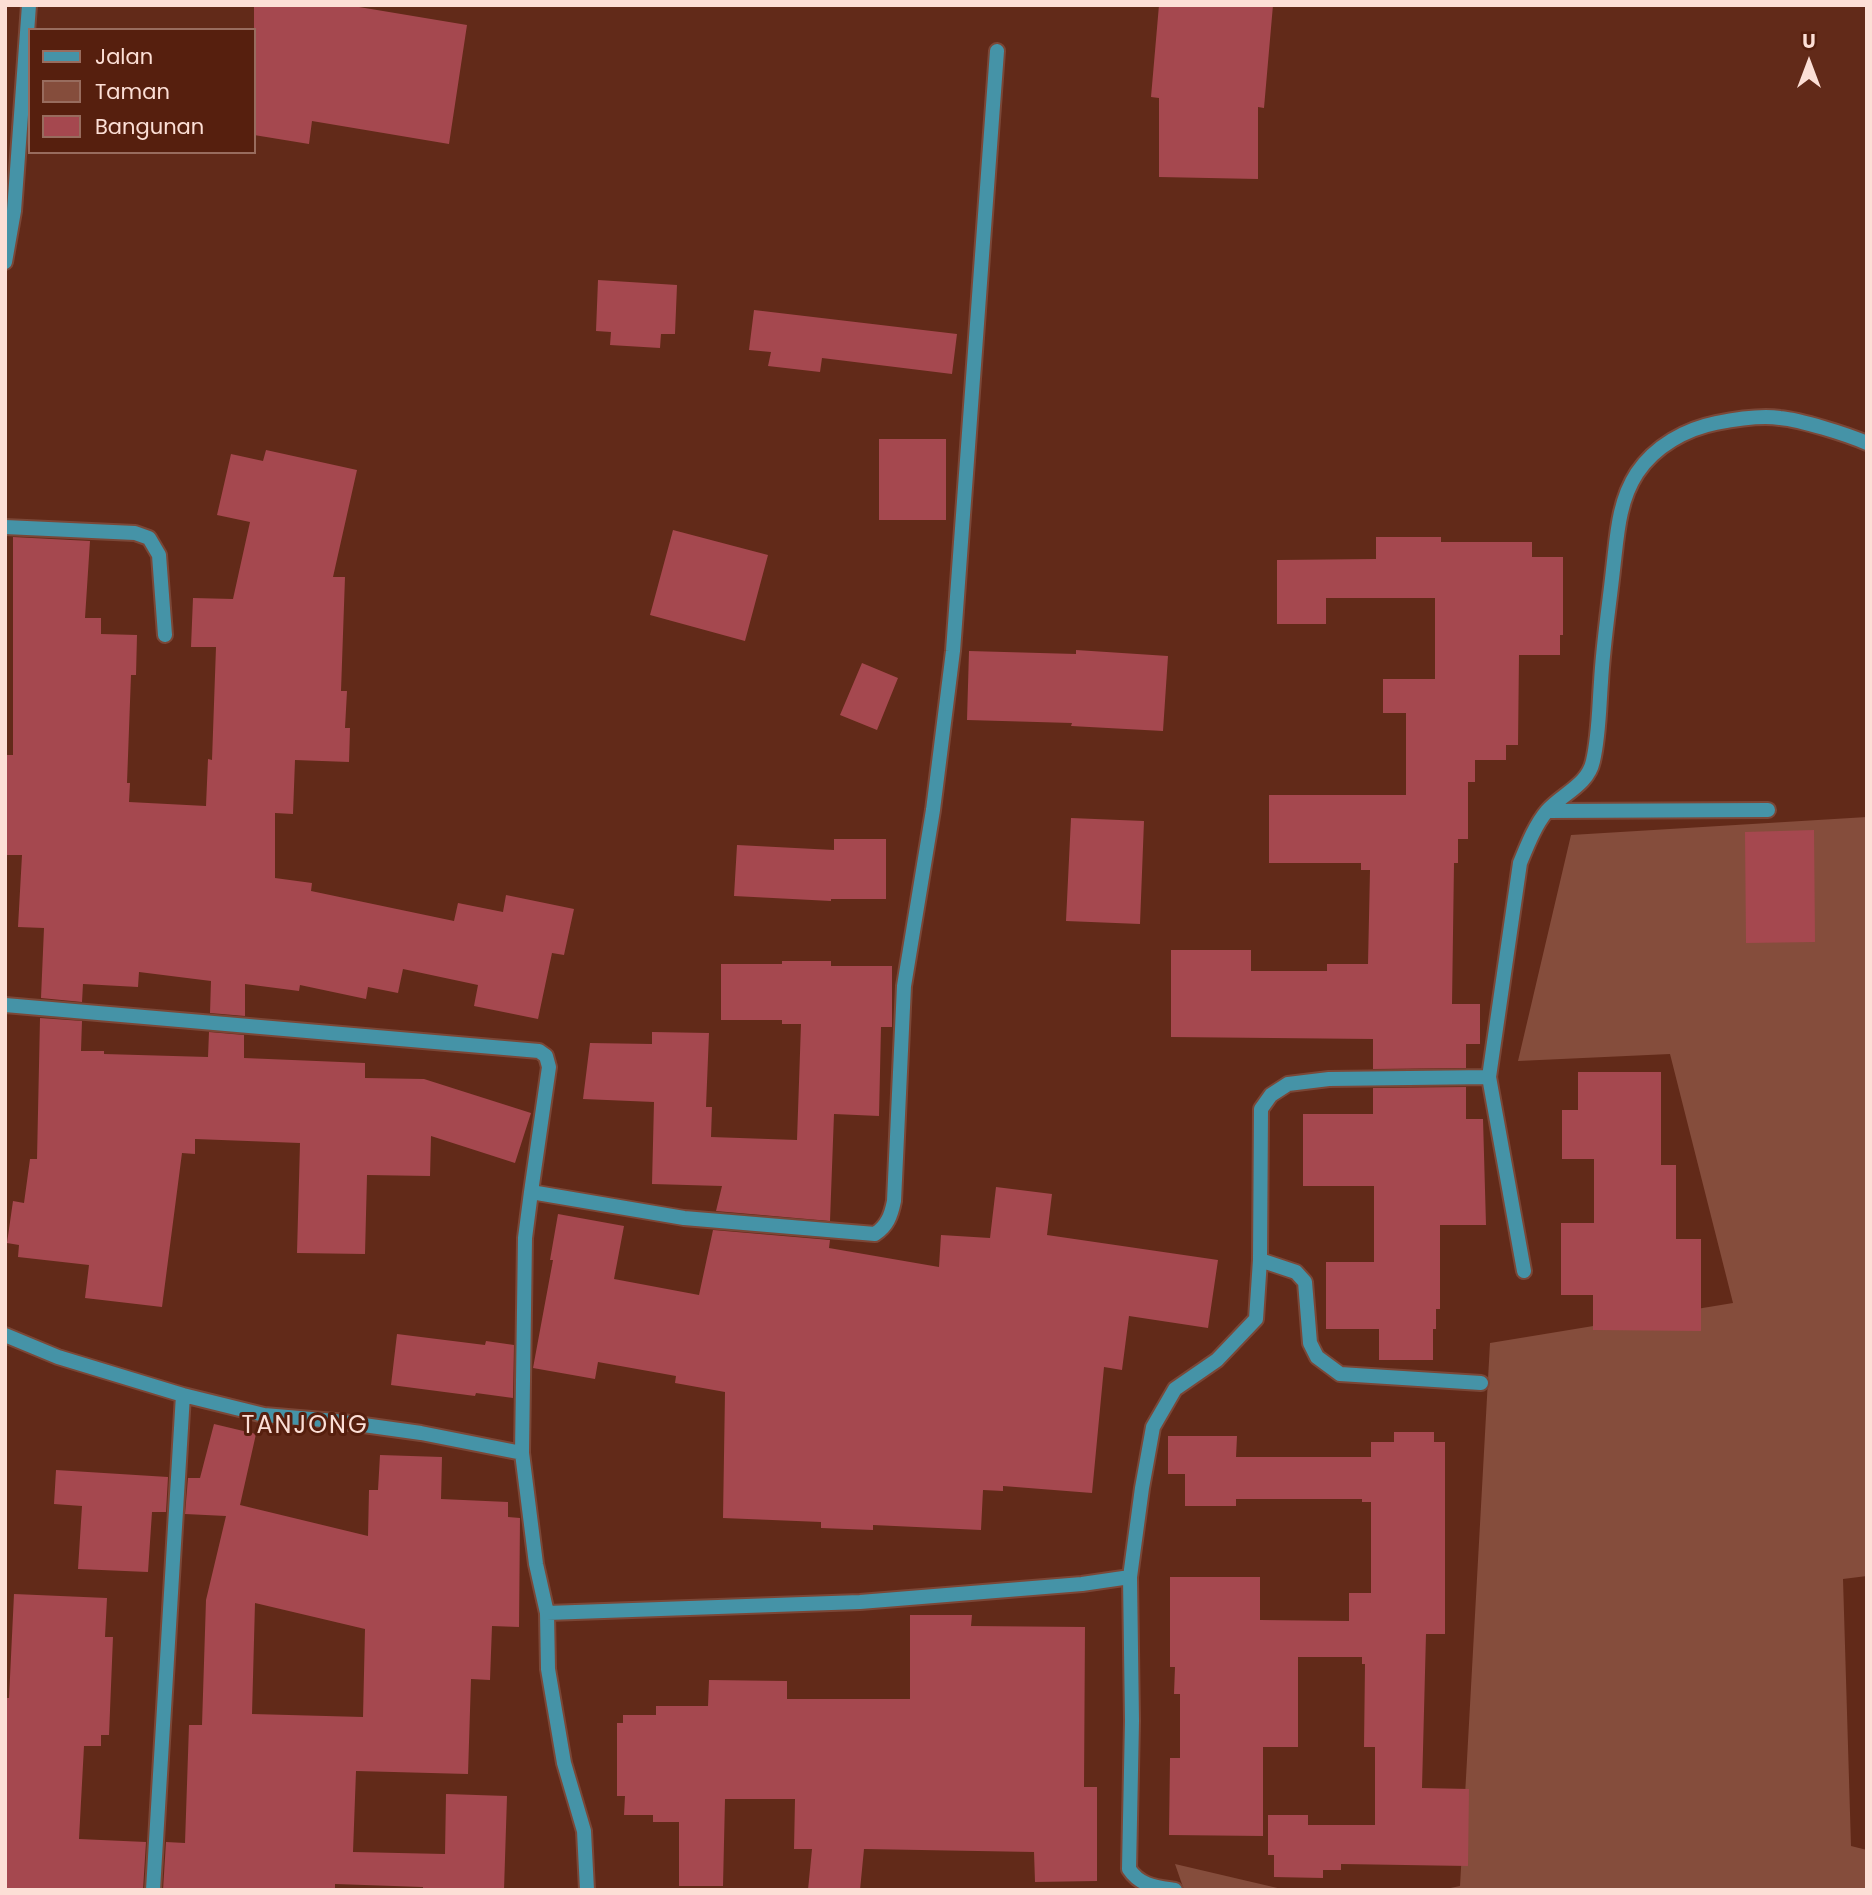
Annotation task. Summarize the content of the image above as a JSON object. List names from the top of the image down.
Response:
{
  "districts": ["TANJONG"],
  "legend": ["Jalan", "Taman", "Bangunan"],
  "north": "top"
}
